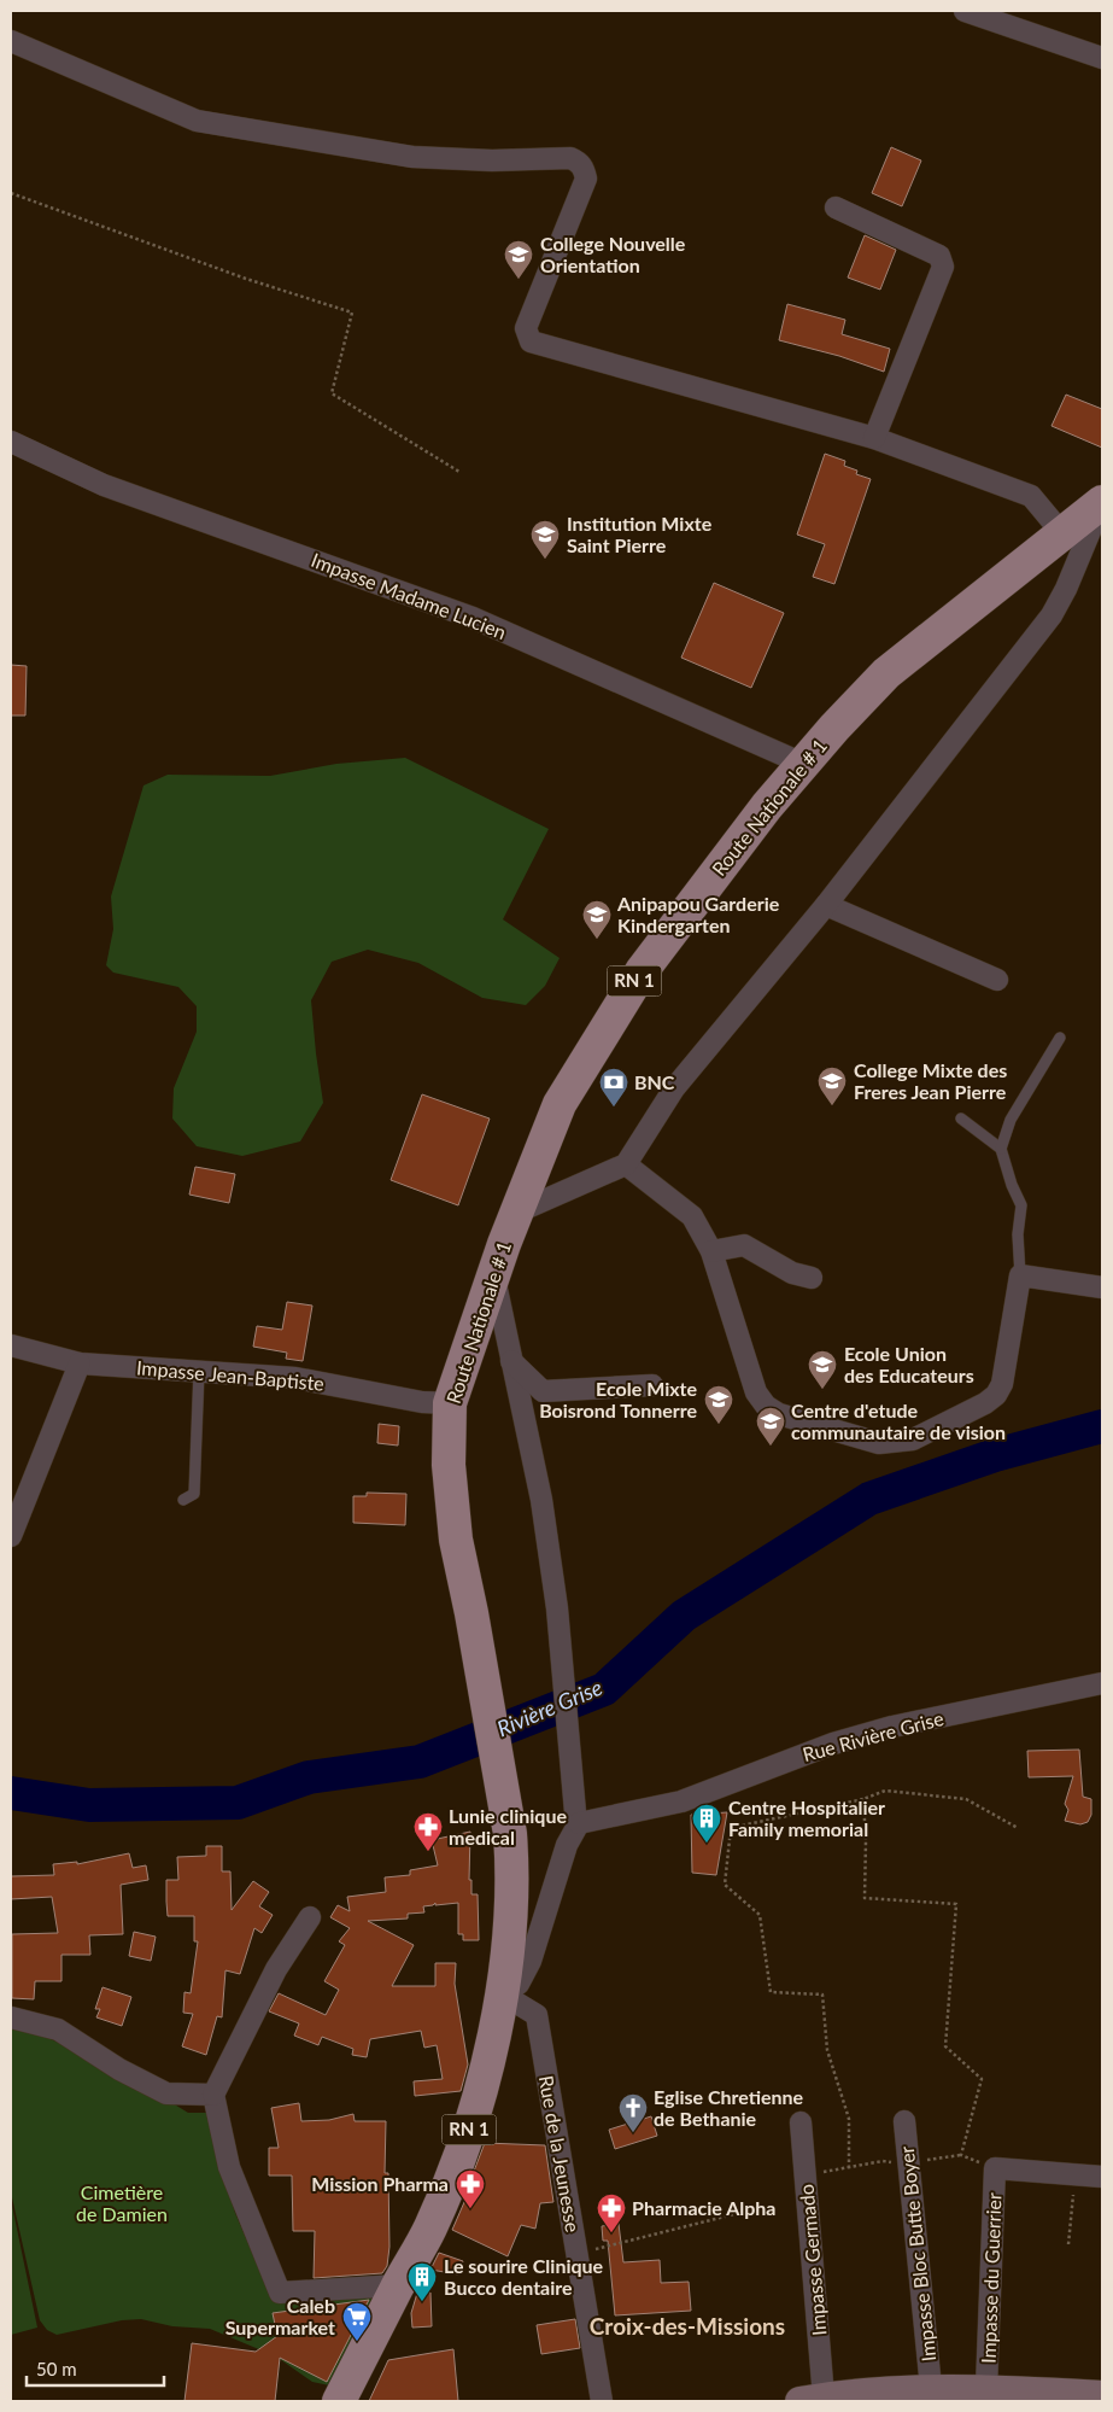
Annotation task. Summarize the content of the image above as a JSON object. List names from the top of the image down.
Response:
{
  "streets": {
    "main road": ["Route Nationale # 1", "RN 1"],
    "street": [
      "Impasse Madame Lucien",
      "Impasse Jean-Baptiste",
      "Rue Rivière Grise",
      "Rue de la Jeunesse",
      "Impasse Bloc Butte Boyer",
      "Impasse Germado",
      "Impasse du Guerrier"
    ]
  },
  "crossings": [
    ["Impasse Madame Lucien", "Route Nationale # 1"],
    ["Route Nationale # 1", "Impasse Jean-Baptiste"],
    ["Route Nationale # 1", "Rue de la Jeunesse"]
  ],
  "districts": ["Croix-des-Missions"],
  "water": ["Rivière Grise"],
  "parks": ["Cimetière de Damien"],
  "places": {
    "school or university": [
      "College Nouvelle Orientation",
      "Institution Mixte Saint Pierre",
      "Anipapou Garderie Kindergarten",
      "College Mixte des Freres Jean Pierre",
      "Ecole Union des Educateurs",
      "Ecole Mixte Boisrond Tonnerre",
      "Centre d'etude communautaire de vision"
    ],
    "bank": ["BNC"],
    "building": ["Centre Hospitalier Family memorial", "Le sourire Clinique Bucco dentaire"],
    "pharmacy": ["Lunie clinique medical", "Mission Pharma", "Pharmacie Alpha"],
    "church": ["Eglise Chretienne de Bethanie"],
    "supermarket": ["Caleb Supermarket"]
  },
  "scale_bar": "50 m"
}
